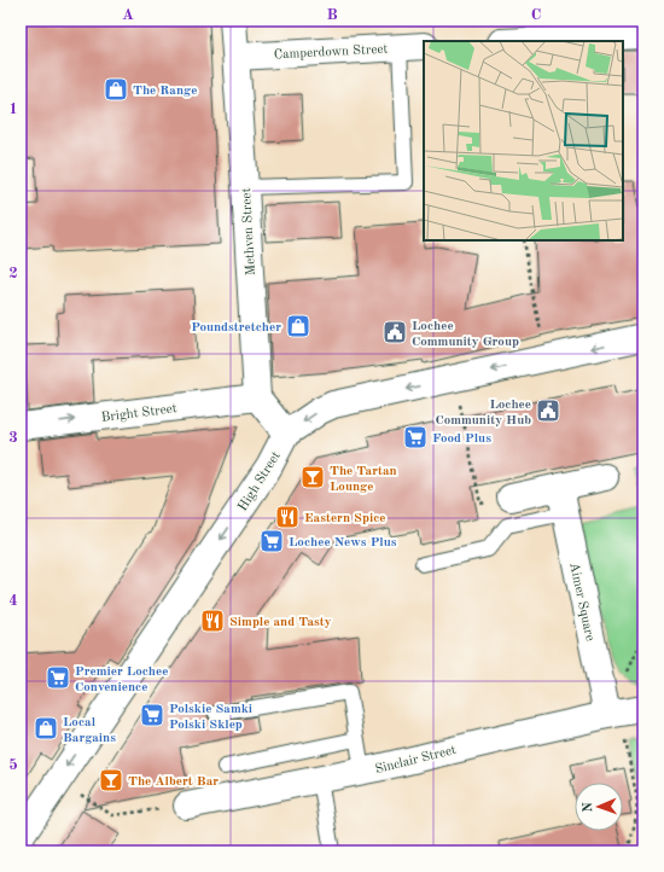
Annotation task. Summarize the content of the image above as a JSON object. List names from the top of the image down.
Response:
{
  "streets": {
    "street": [
      "Camperdown Street",
      "Methven Street",
      "Bright Street",
      "High Street",
      "Aimer Square",
      "Sinclair Street"
    ]
  },
  "crossings": [
    ["Camperdown Street", "Methven Street"],
    ["Methven Street", "Bright Street"],
    ["Aimer Square", "Sinclair Street"]
  ],
  "one_way": ["Bright Street", "High Street"],
  "places": {
    "shop": ["The Range", "Poundstretcher", "Local Bargains"],
    "public building": ["Lochee Community Group", "Lochee Community Hub"],
    "supermarket": [
      "Food Plus",
      "Lochee News Plus",
      "Premier Lochee Convenience",
      "Polskie Samki Polski Sklep"
    ],
    "bar": ["The Tartan Lounge", "The Albert Bar"],
    "restaurant": ["Eastern Spice", "Simple and Tasty"]
  },
  "north": "left",
  "grid": {
    "columns": ["A", "B", "C"],
    "rows": [
      "1",
      "2",
      "3",
      "4",
      "5"
    ]
  }
}
